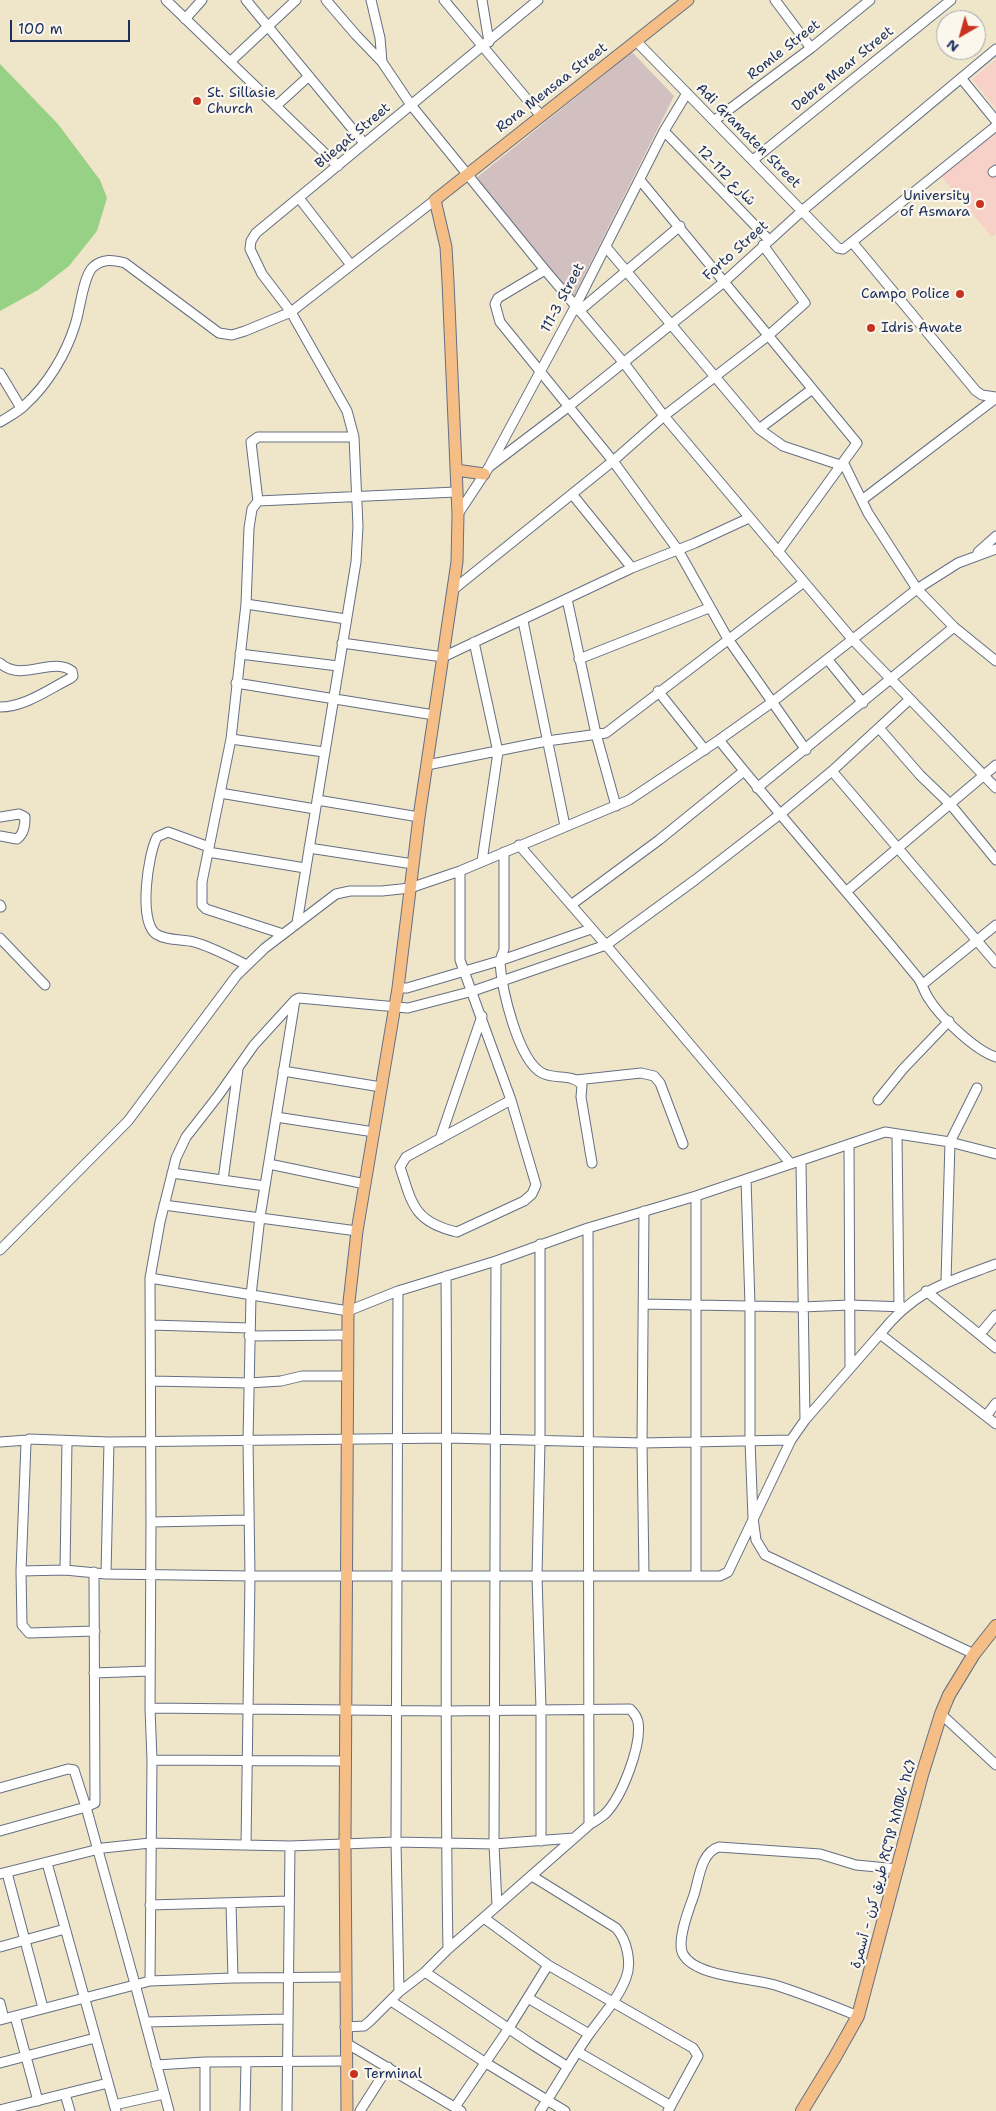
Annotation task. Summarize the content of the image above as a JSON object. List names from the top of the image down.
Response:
{
  "streets": {
    "highway": ["طريق كرن - أسمرة ጽርግያ አስመራ ከረን"],
    "main road": ["Rora Mensaa Street"],
    "street": [
      "Romle Street",
      "Debre Mear Street",
      "Blieqat Street",
      "Adi Gramaten Street",
      "شارع 112-12",
      "Forto Street",
      "111-3 Street"
    ]
  },
  "crossings": [
    ["Romle Street", "Adi Gramaten Street"],
    ["Debre Mear Street", "Adi Gramaten Street"],
    ["Rora Mensaa Street", "Adi Gramaten Street"],
    ["Adi Gramaten Street", "Forto Street"],
    ["Adi Gramaten Street", "111-3 Street"],
    ["شارع 112-12", "Forto Street"],
    ["شارع 112-12", "111-3 Street"],
    ["Forto Street", "111-3 Street"]
  ],
  "places": [
    "St. Sillasie Church",
    "University of Asmara",
    "Campo Police",
    "Idris Awate",
    "Terminal"
  ],
  "scale_bar": "100 m",
  "north": "bottom left"
}
